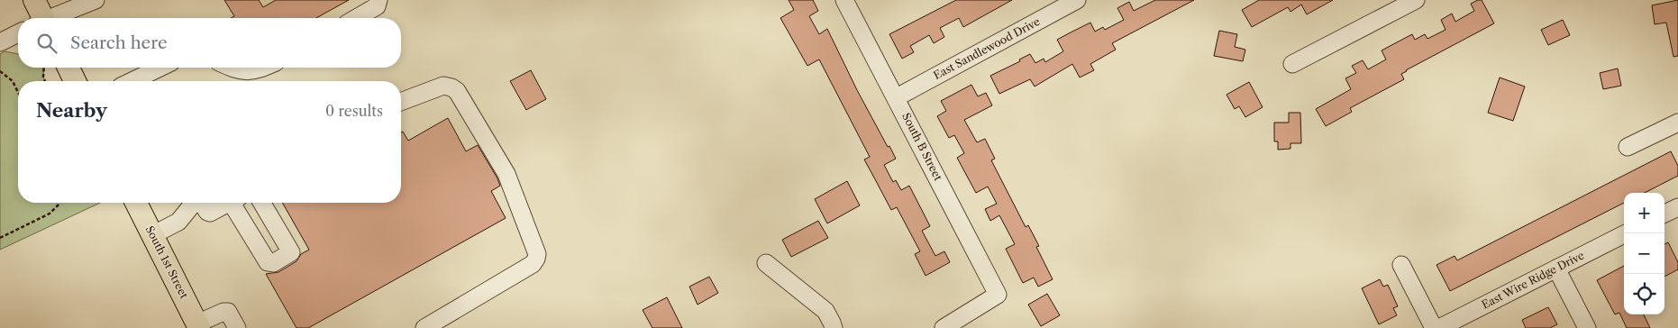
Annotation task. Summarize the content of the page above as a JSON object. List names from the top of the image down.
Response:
{
  "streets": {
    "main road": ["South 1st Street"],
    "street": ["East Sandlewood Drive", "South B Street", "East Wire Ridge Drive"]
  },
  "crossings": [
    ["East Sandlewood Drive", "South B Street"]
  ],
  "page": {
    "search": "Search here",
    "heading": ["Nearby", "0 results"],
    "map_buttons": ["+", "−"]
  }
}
